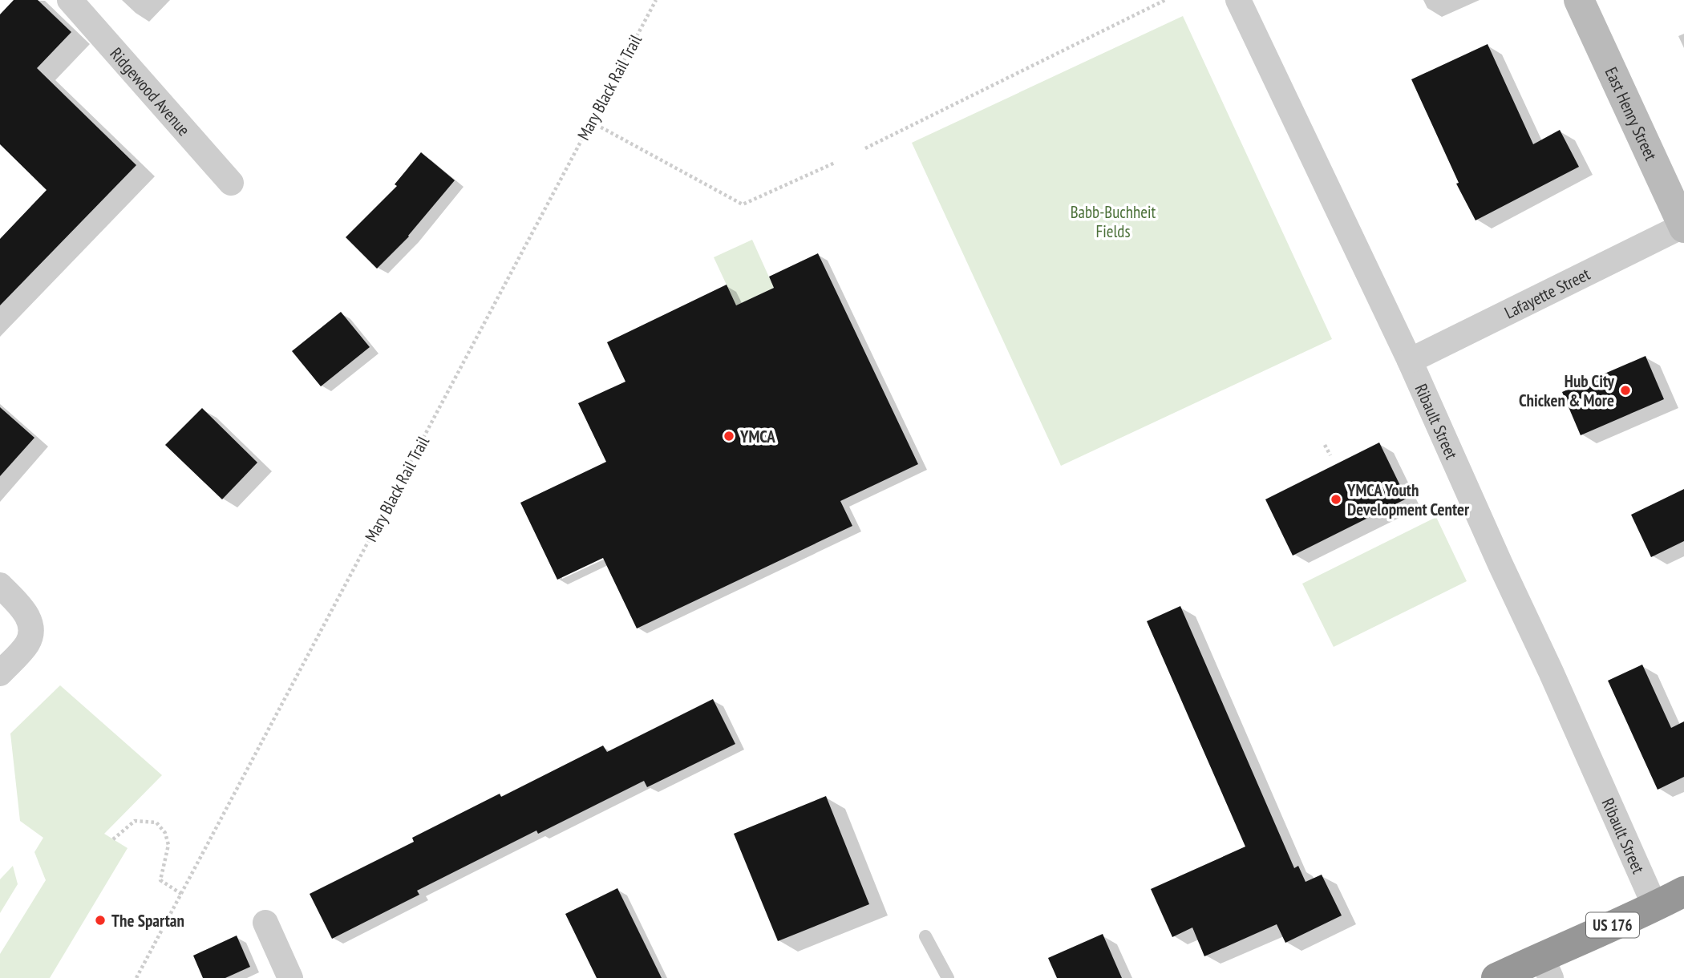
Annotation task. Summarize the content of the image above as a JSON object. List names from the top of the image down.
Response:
{
  "streets": {
    "highway": ["US 176"],
    "main road": ["East Henry Street"],
    "street": ["Ridgewood Avenue", "Lafayette Street", "Ribault Street"],
    "path": ["Mary Black Rail Trail"]
  },
  "crossings": [
    ["East Henry Street", "Lafayette Street"],
    ["Lafayette Street", "Ribault Street"],
    ["Ribault Street", "US 176"]
  ],
  "parks": ["Babb-Buchheit Fields"],
  "places": [
    "Hub City Chicken & More",
    "YMCA",
    "YMCA Youth Development Center",
    "The Spartan"
  ]
}
